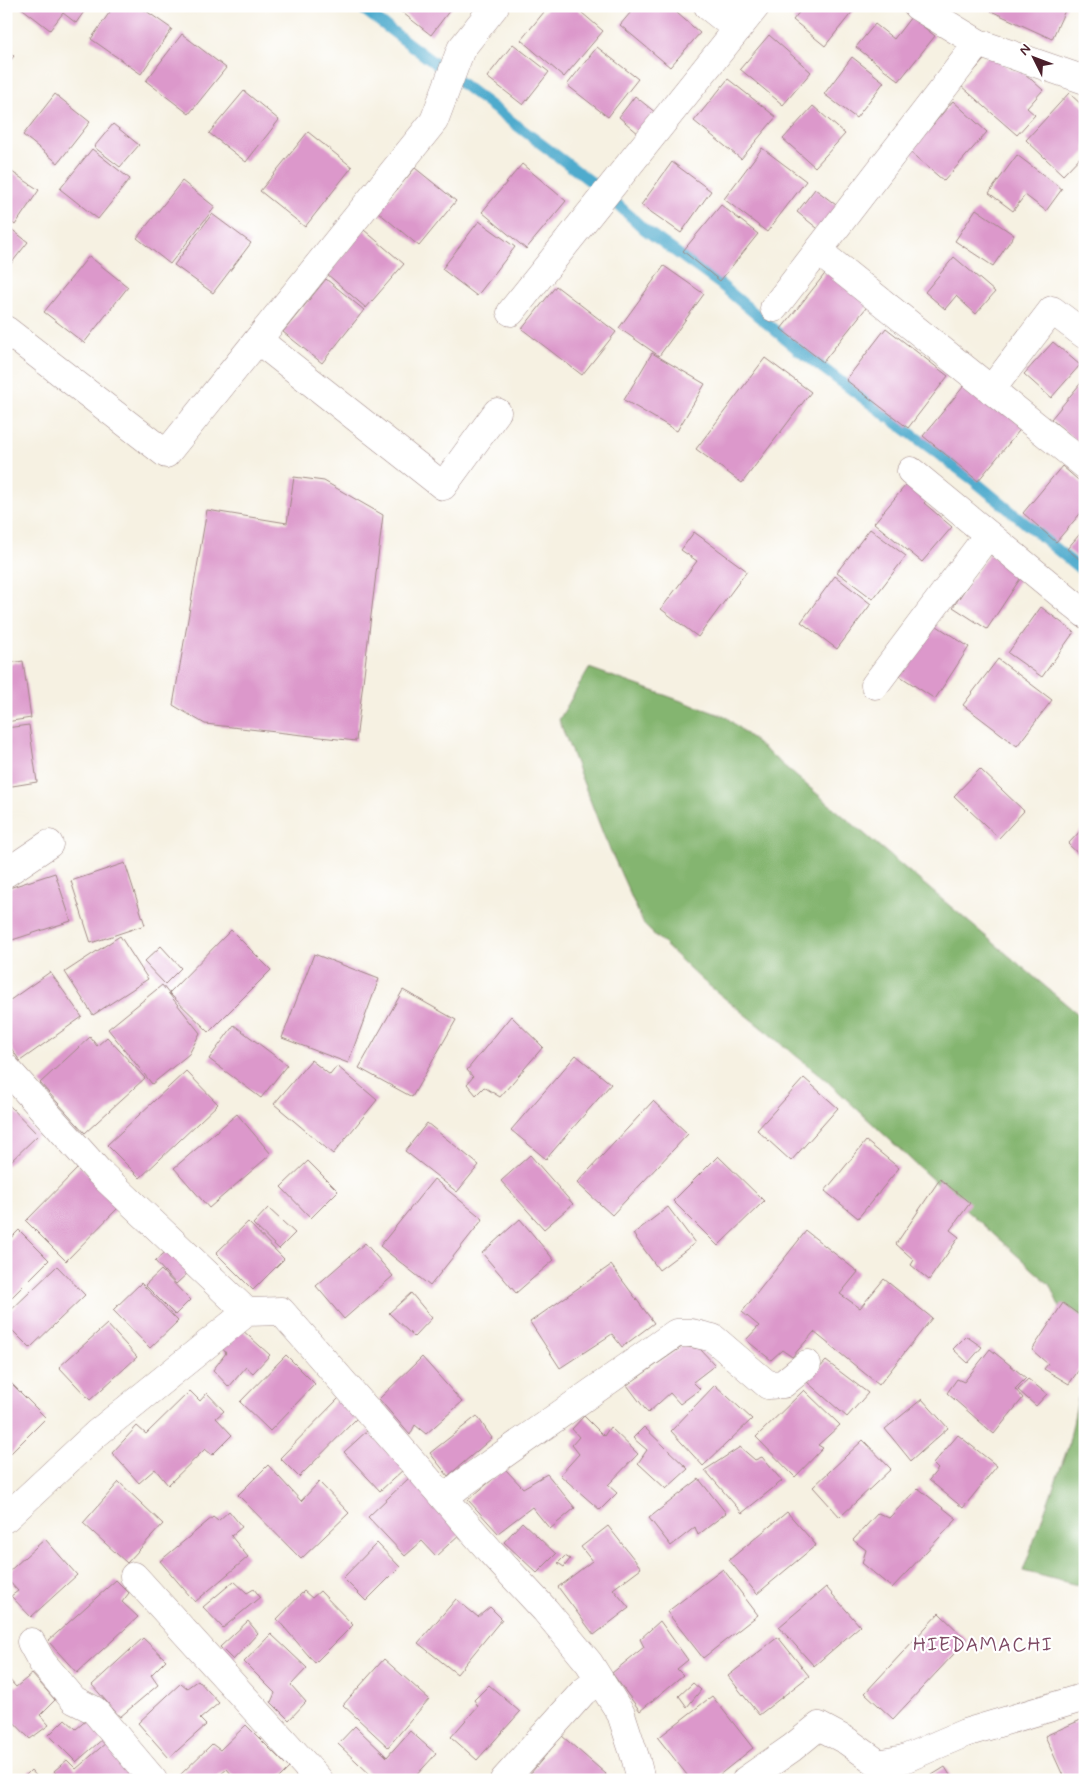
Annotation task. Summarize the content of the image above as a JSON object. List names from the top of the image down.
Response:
{
  "districts": ["HIEDAMACHI"],
  "north": "top left"
}
